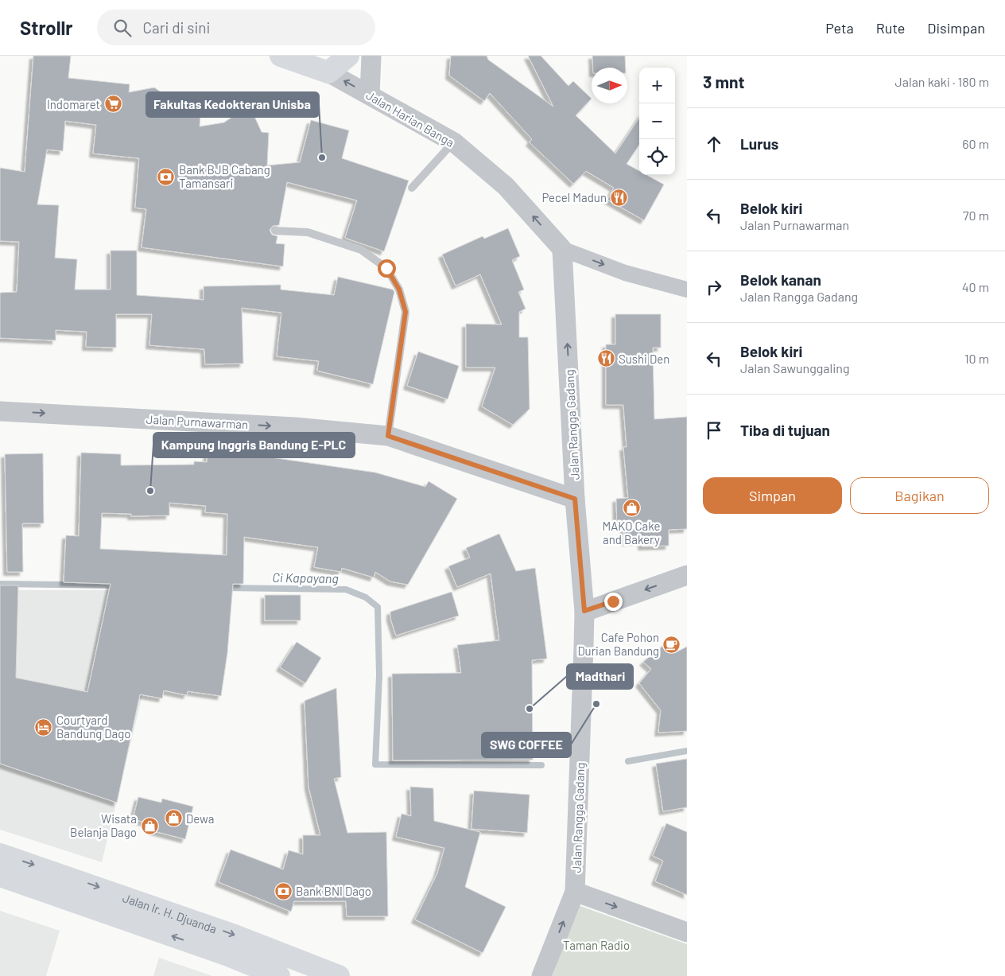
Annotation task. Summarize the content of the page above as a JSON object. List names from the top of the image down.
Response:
{
  "streets": {
    "main road": ["Jalan Ir. H. Djuanda"],
    "street": ["Jalan Harian Banga", "Jalan Purnawarman", "Jalan Rangga Gadang"]
  },
  "crossings": [
    ["Jalan Harian Banga", "Jalan Rangga Gadang"],
    ["Jalan Purnawarman", "Jalan Rangga Gadang"]
  ],
  "one_way": ["Jalan Purnawarman", "Jalan Rangga Gadang"],
  "water": ["Ci Kapayang"],
  "parks": ["Taman Radio"],
  "places": {
    "supermarket": ["Indomaret"],
    "other": [
      "Fakultas Kedokteran Unisba",
      "Kampung Inggris Bandung E-PLC",
      "SWG COFFEE",
      "Madthari"
    ],
    "bank": ["Bank BJB Cabang Tamansari", "Bank BNI Dago"],
    "restaurant": ["Pecel Madun", "Sushi Den"],
    "shop": ["MAKO Cake and Bakery", "Dewa", "Wisata Belanja Dago"],
    "cafe": ["Cafe Pohon Durian Bandung"],
    "hotel": ["Courtyard Bandung Dago"]
  },
  "north": "right",
  "page": {
    "header": "Strollr",
    "search": "Cari di sini",
    "nav": ["Peta", "Rute", "Disimpan"],
    "heading": ["3 mnt", "Jalan kaki · 180 m"],
    "map_buttons": ["+", "−"],
    "list": [
      ["Lurus", "60 m"],
      ["Belok kiri", "Jalan Purnawarman", "70 m"],
      ["Belok kanan", "Jalan Rangga Gadang", "40 m"],
      ["Belok kiri", "Jalan Sawunggaling", "10 m"],
      "Tiba di tujuan"
    ],
    "buttons": ["Simpan", "Bagikan"]
  }
}
